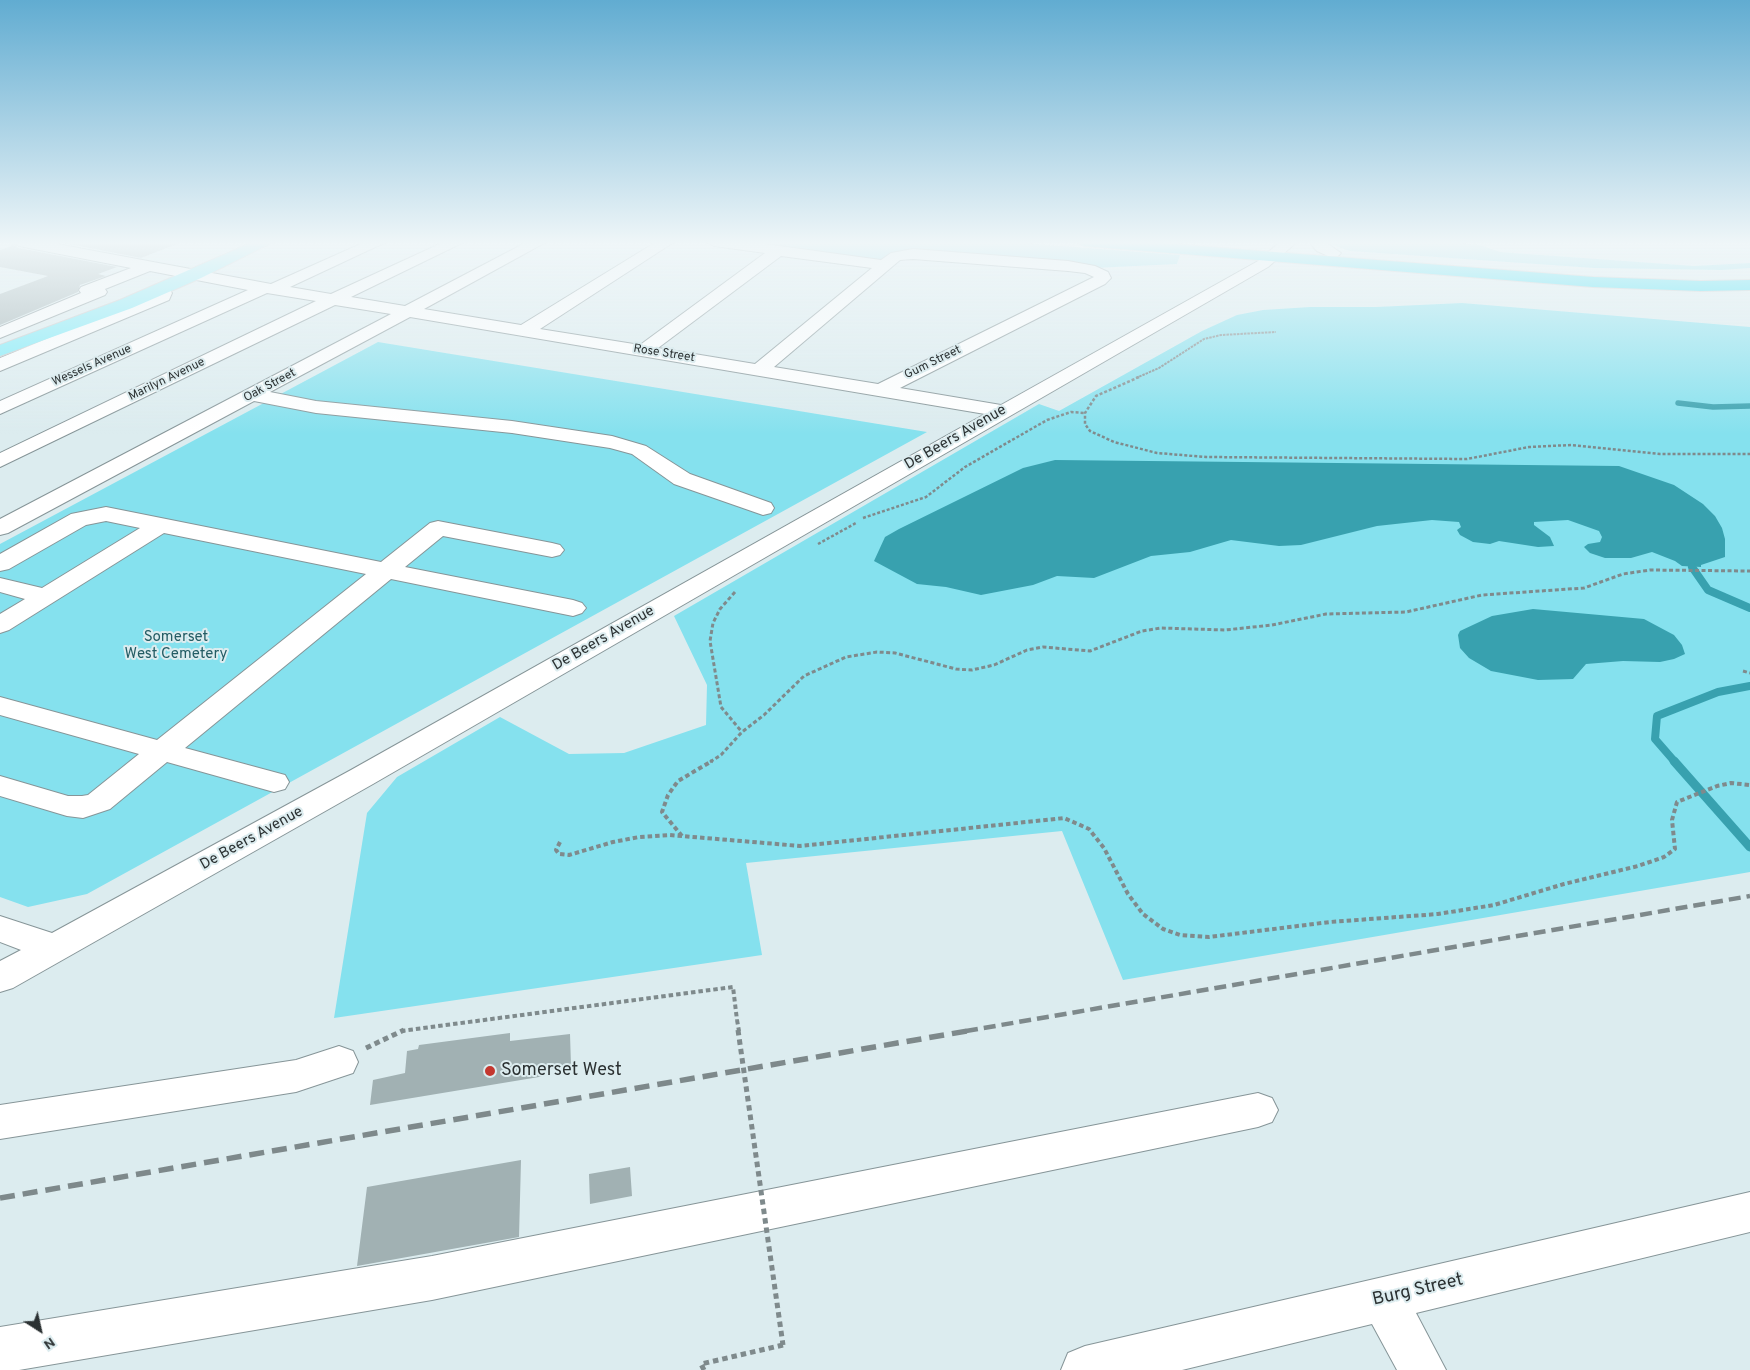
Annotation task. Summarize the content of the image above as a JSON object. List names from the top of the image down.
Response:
{
  "streets": {
    "street": [
      "Rose Street",
      "Gum Street",
      "Wessels Avenue",
      "Marilyn Avenue",
      "Oak Street",
      "De Beers Avenue",
      "Burg Street"
    ]
  },
  "crossings": [
    ["Rose Street", "Gum Street"],
    ["Rose Street", "Oak Street"],
    ["Rose Street", "De Beers Avenue"]
  ],
  "parks": ["Somerset West Cemetery"],
  "places": ["Somerset West"],
  "north": "bottom right"
}
